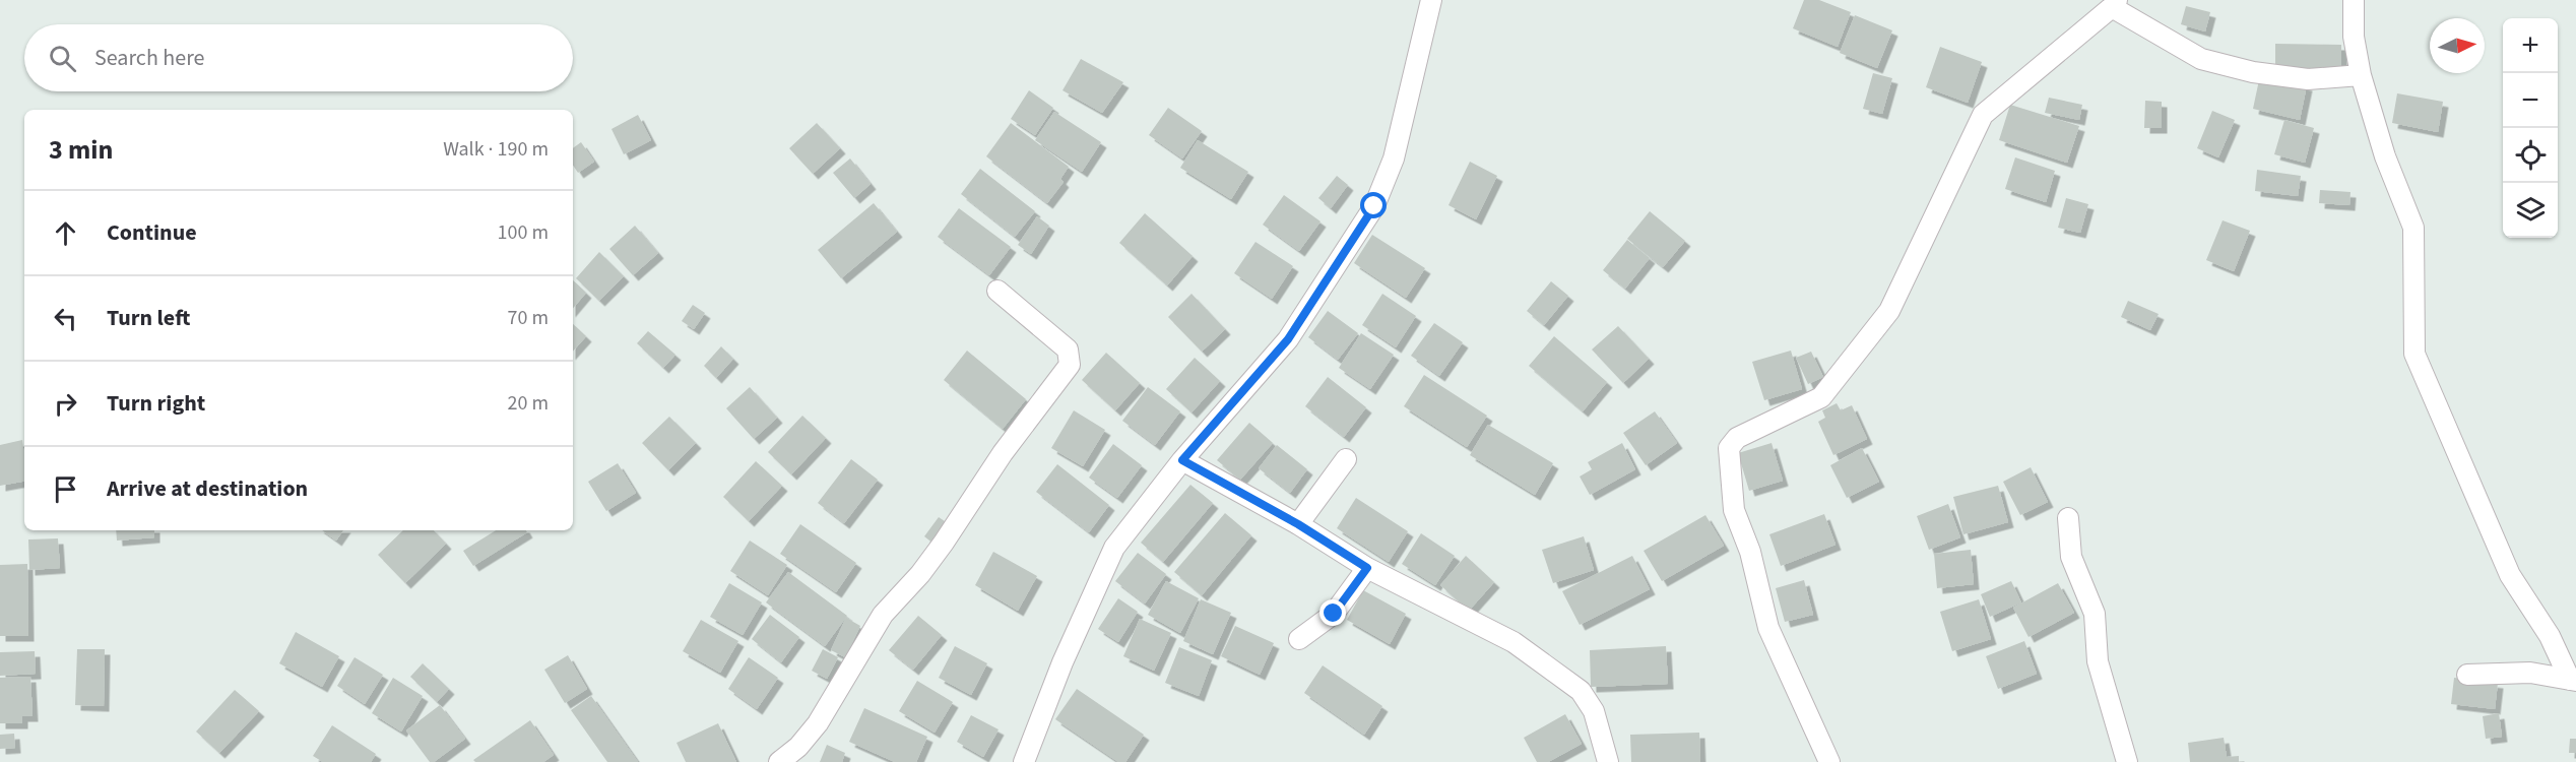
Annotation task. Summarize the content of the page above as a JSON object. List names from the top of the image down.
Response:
{
  "north": "right",
  "page": {
    "map_buttons": ["+", "−"],
    "search": "Search here",
    "heading": ["3 min", "Walk · 190 m"],
    "list": [
      ["Continue", "100 m"],
      ["Turn left", "70 m"],
      ["Turn right", "20 m"],
      "Arrive at destination"
    ]
  }
}
